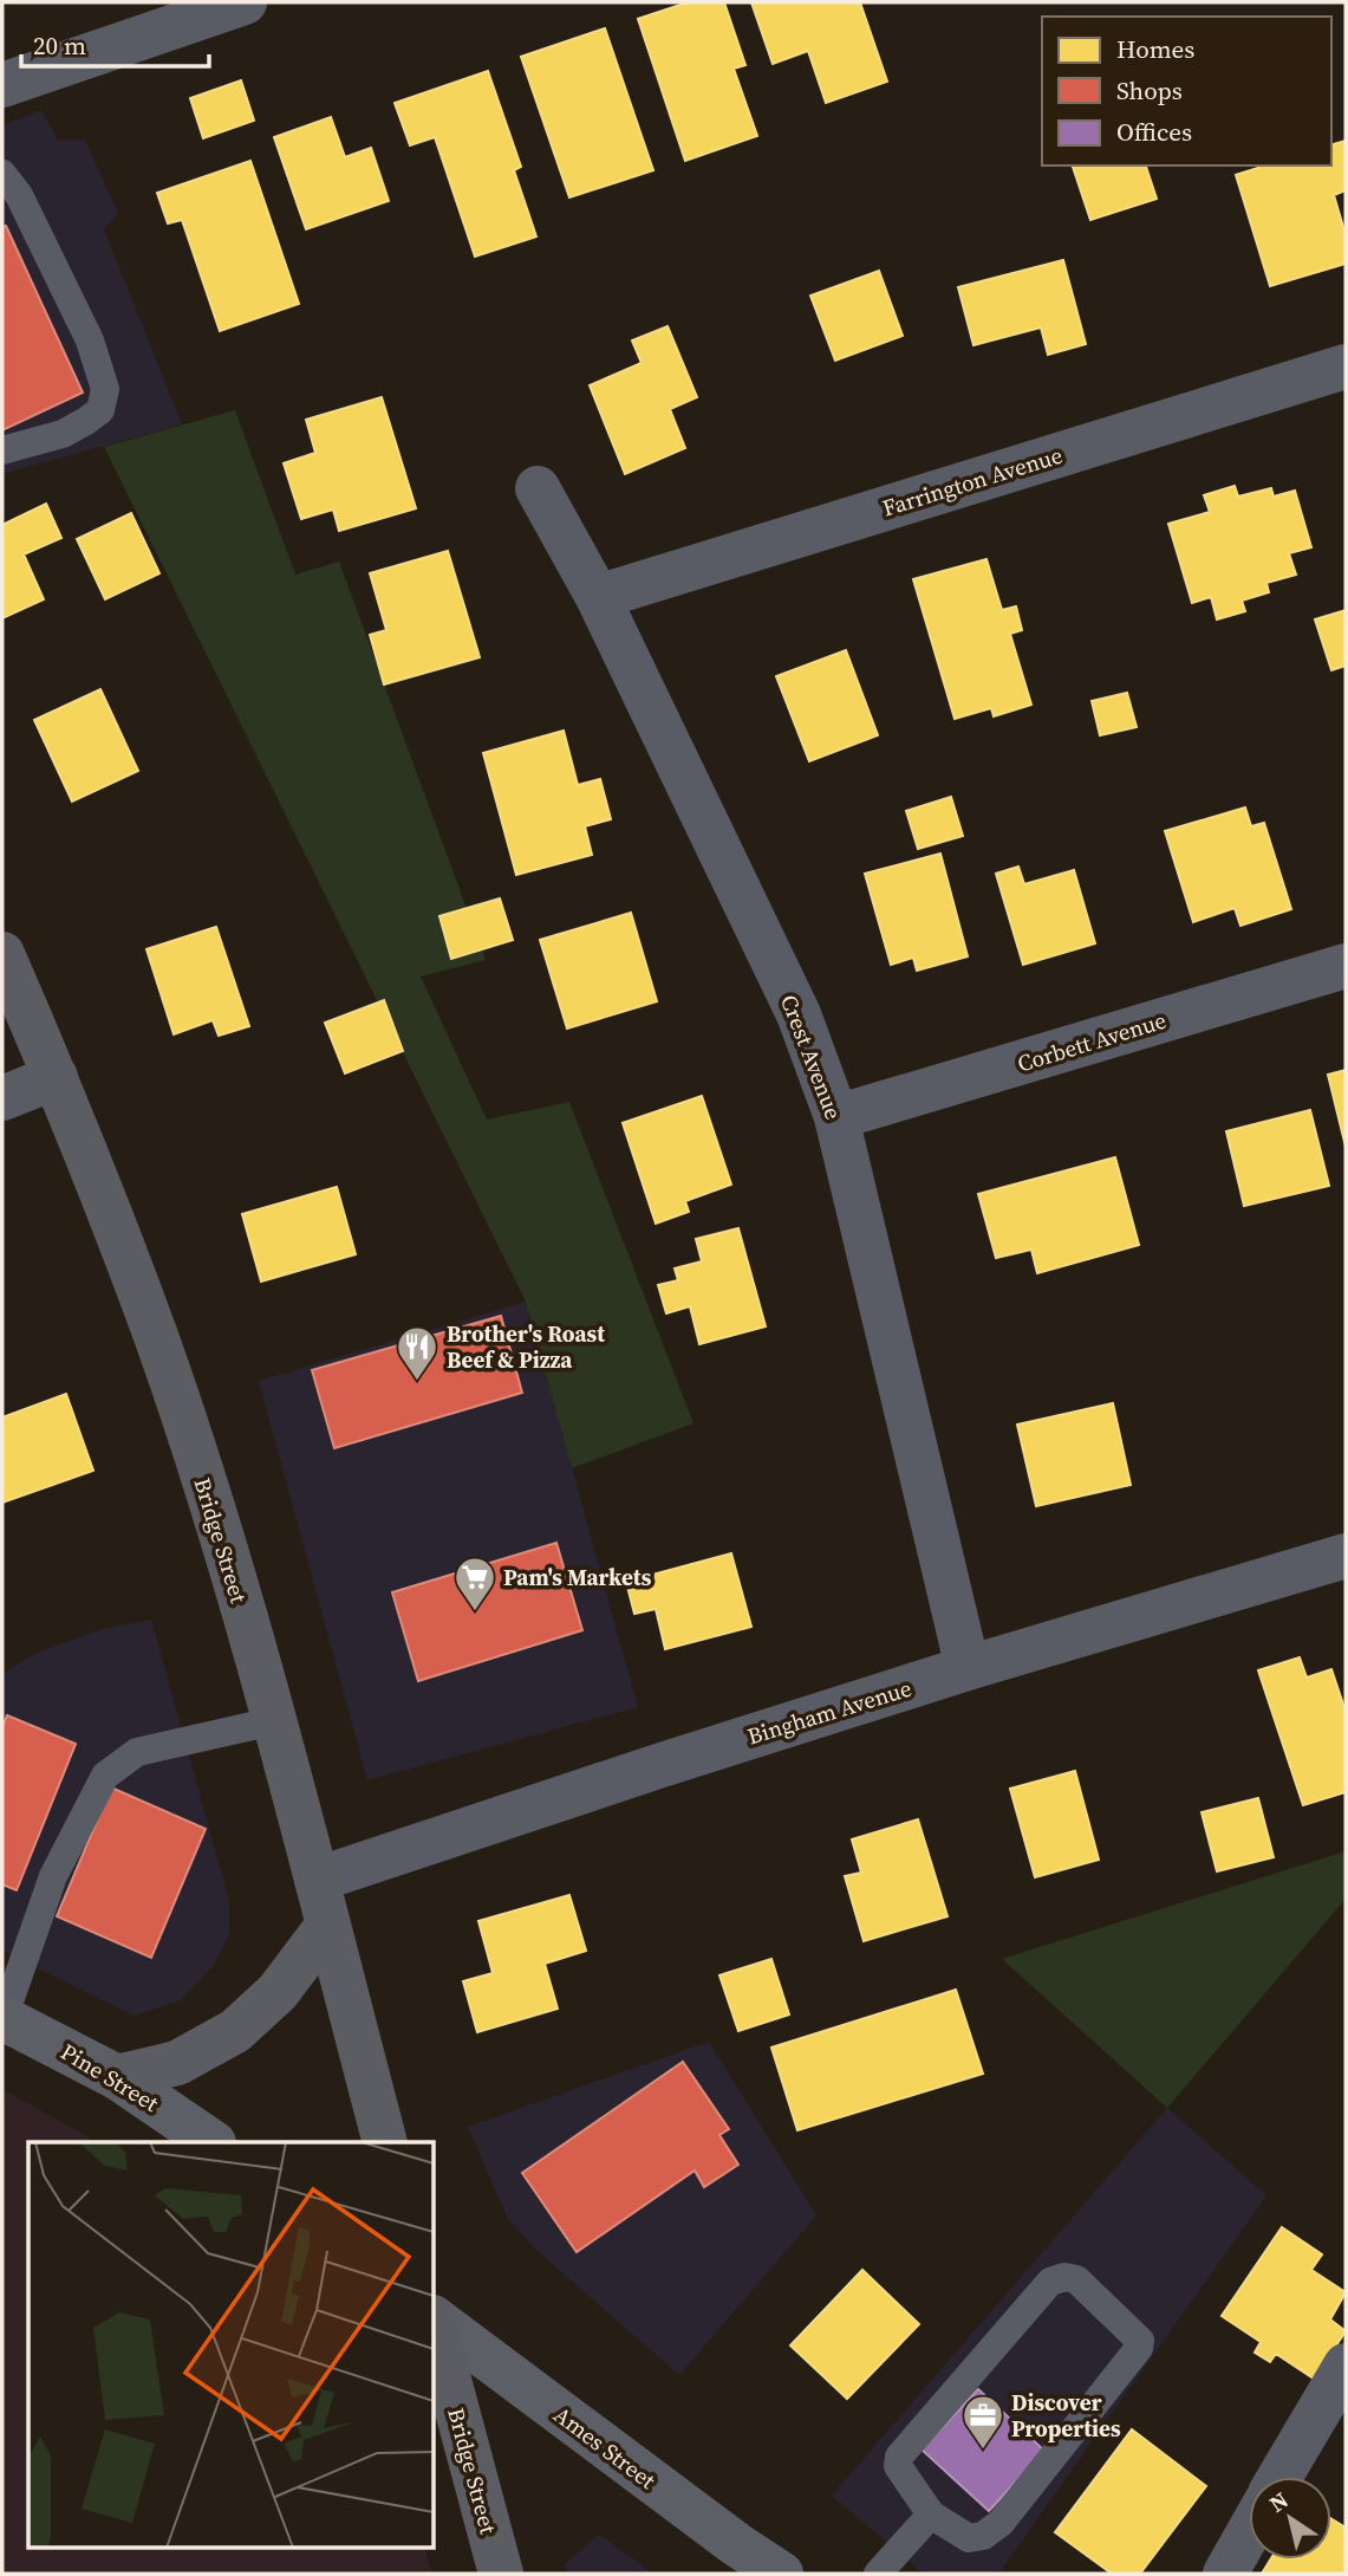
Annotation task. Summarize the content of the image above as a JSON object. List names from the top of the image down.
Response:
{
  "streets": {
    "main road": ["Bridge Street"],
    "street": [
      "Farrington Avenue",
      "Corbett Avenue",
      "Crest Avenue",
      "Bingham Avenue",
      "Pine Street",
      "Ames Street"
    ]
  },
  "crossings": [
    ["Farrington Avenue", "Crest Avenue"],
    ["Corbett Avenue", "Crest Avenue"],
    ["Crest Avenue", "Bingham Avenue"],
    ["Bridge Street", "Bingham Avenue"]
  ],
  "places": {
    "restaurant": ["Brother's Roast Beef & Pizza"],
    "supermarket": ["Pam's Markets"],
    "office": ["Discover Properties"]
  },
  "legend": ["Homes", "Shops", "Offices"],
  "scale_bar": "20 m",
  "north": "top left"
}
